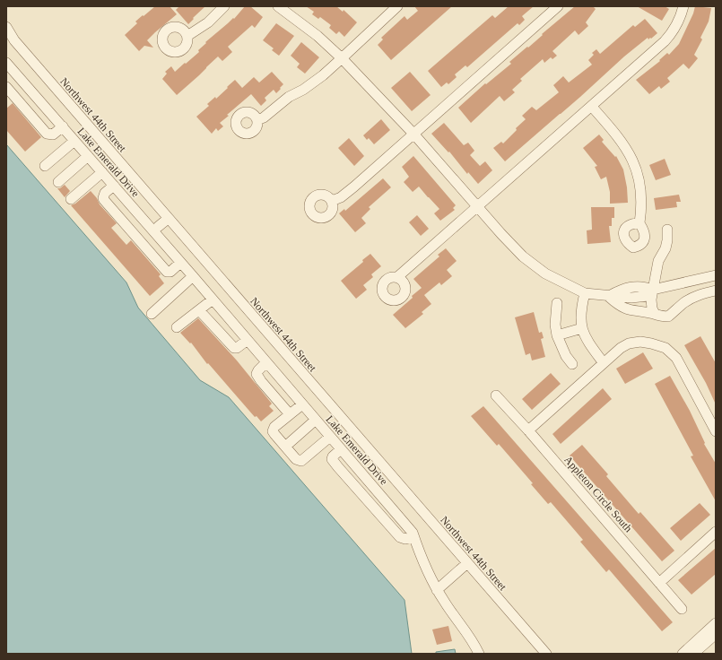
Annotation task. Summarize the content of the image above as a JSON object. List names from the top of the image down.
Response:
{
  "streets": {
    "street": ["Northwest 44th Street", "Lake Emerald Drive", "Appleton Circle South"]
  }
}
